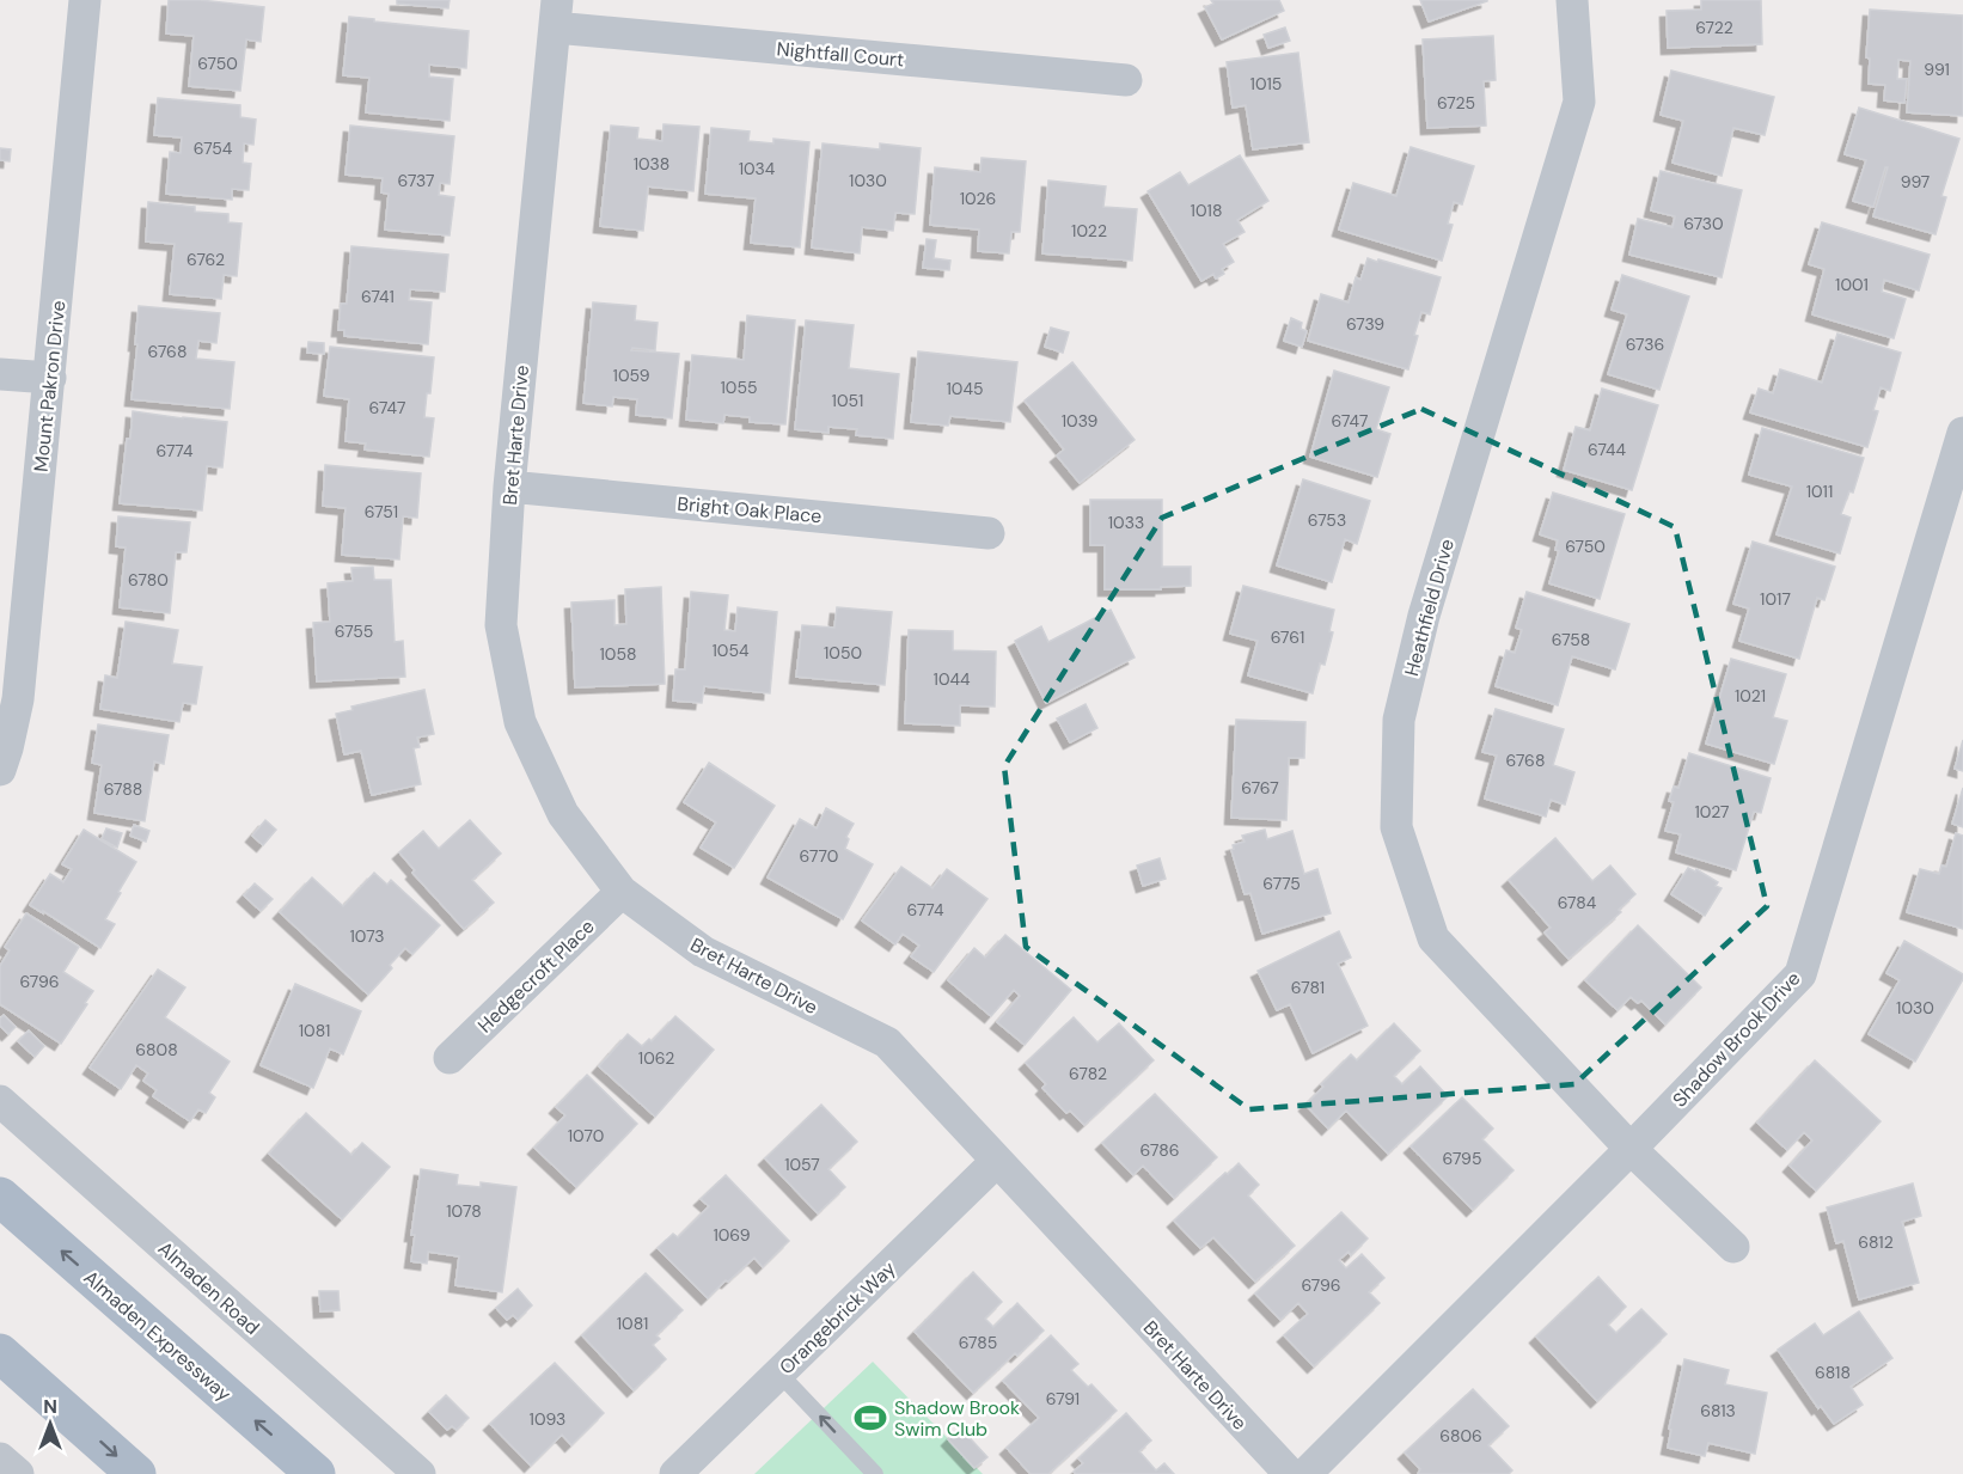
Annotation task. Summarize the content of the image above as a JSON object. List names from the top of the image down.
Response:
{
  "streets": {
    "main road": ["Almaden Expressway"],
    "street": [
      "Nightfall Court",
      "Mount Pakron Drive",
      "Bret Harte Drive",
      "Bright Oak Place",
      "Heathfield Drive",
      "Hedgecroft Place",
      "Shadow Brook Drive",
      "Almaden Road",
      "Orangebrick Way"
    ]
  },
  "crossings": [
    ["Nightfall Court", "Bret Harte Drive"],
    ["Bret Harte Drive", "Bright Oak Place"],
    ["Bret Harte Drive", "Hedgecroft Place"],
    ["Bret Harte Drive", "Orangebrick Way"],
    ["Heathfield Drive", "Shadow Brook Drive"]
  ],
  "places": {
    "sports": ["Shadow Brook Swim Club"]
  },
  "house_numbers": [
    "6722",
    "6750",
    "991",
    "1015",
    "6725",
    "6754",
    "1038",
    "1034",
    "6737",
    "1030",
    "997",
    "1026",
    "1018",
    "6730",
    "1022",
    "6762",
    "1001",
    "6741",
    "6739",
    "6736",
    "6768",
    "1059",
    "1055",
    "1045",
    "1051",
    "6747",
    "1039",
    "6747",
    "6744",
    "6774",
    "1011",
    "6751",
    "6753",
    "1033",
    "6750",
    "6780",
    "1017",
    "6755",
    "6761",
    "6758",
    "1054",
    "1050",
    "1058",
    "1044",
    "1021",
    "6768",
    "6767",
    "6788",
    "1027",
    "6770",
    "6775",
    "6784",
    "6774",
    "1073",
    "6796",
    "6781",
    "1030",
    "1081",
    "6808",
    "1062",
    "6782",
    "1070",
    "6786",
    "6795",
    "1057",
    "1078",
    "1069",
    "6812",
    "6796",
    "1081",
    "6785",
    "6818",
    "6791",
    "6813",
    "1093",
    "6806"
  ],
  "north": "top"
}
